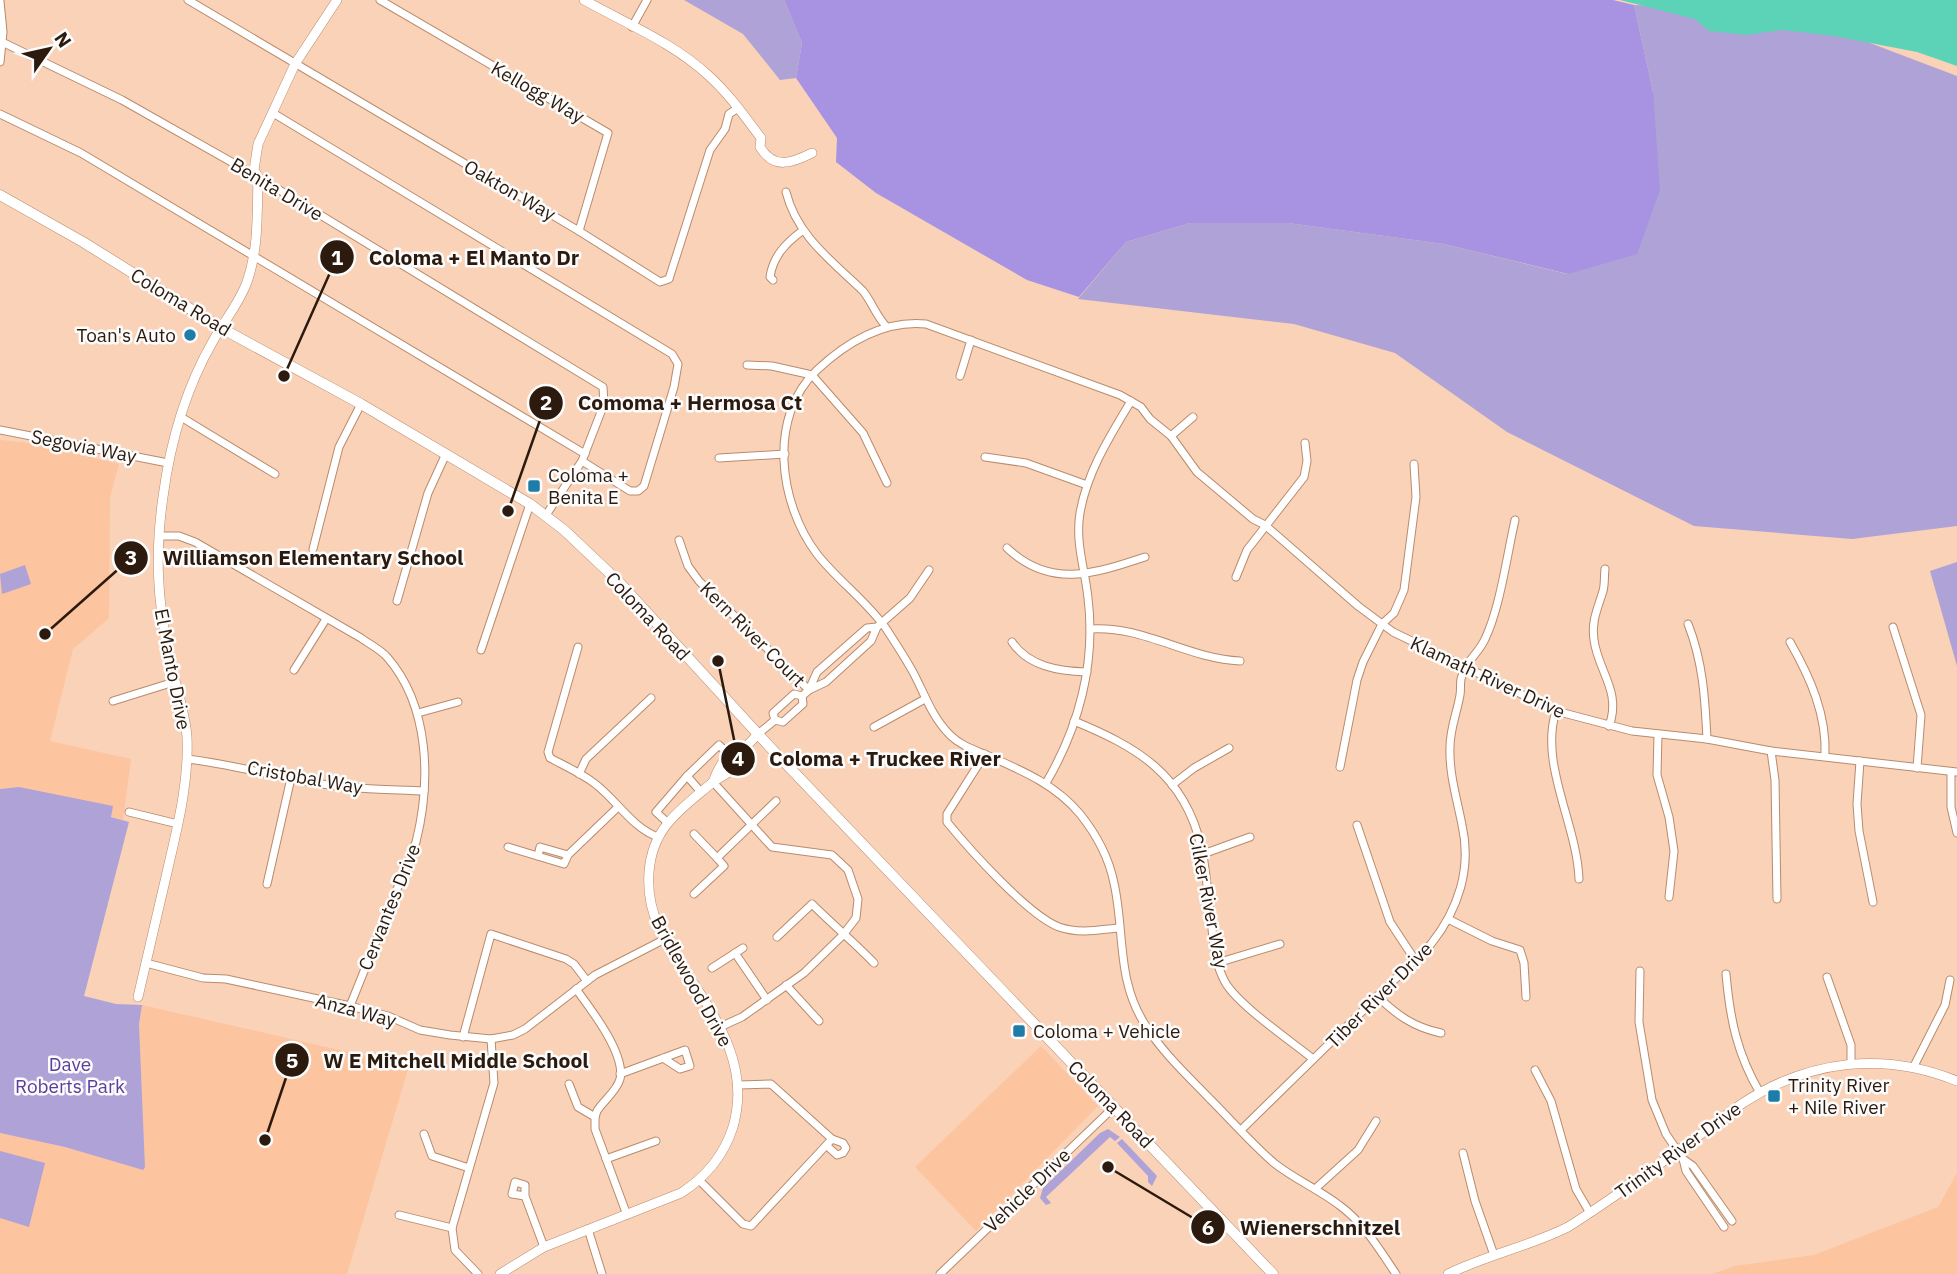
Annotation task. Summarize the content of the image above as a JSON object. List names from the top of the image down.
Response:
{
  "streets": {
    "main road": ["Coloma Road"],
    "street": [
      "Kellogg Way",
      "Benita Drive",
      "Oakton Way",
      "Segovia Way",
      "Kern River Court",
      "El Manto Drive",
      "Klamath River Drive",
      "Cristobal Way",
      "Cilker River Way",
      "Cervantes Drive",
      "Bridlewood Drive",
      "Tiber River Drive",
      "Anza Way",
      "Trinity River Drive",
      "Vehicle Drive"
    ]
  },
  "crossings": [
    ["Kellogg Way", "Oakton Way"],
    ["Benita Drive", "Coloma Road"],
    ["Benita Drive", "El Manto Drive"],
    ["Oakton Way", "El Manto Drive"],
    ["Coloma Road", "El Manto Drive"],
    ["Coloma Road", "Bridlewood Drive"],
    ["Coloma Road", "Vehicle Drive"],
    ["Segovia Way", "El Manto Drive"],
    ["El Manto Drive", "Cristobal Way"],
    ["El Manto Drive", "Cervantes Drive"],
    ["El Manto Drive", "Anza Way"],
    ["Klamath River Drive", "Tiber River Drive"],
    ["Cristobal Way", "Cervantes Drive"],
    ["Cilker River Way", "Tiber River Drive"],
    ["Cervantes Drive", "Anza Way"],
    ["Bridlewood Drive", "Anza Way"]
  ],
  "parks": ["Dave Roberts Park"],
  "places": {
    "other": [
      "Toan's Auto",
      "Coloma + El Manto Dr",
      "Comoma + Hermosa Ct",
      "Williamson Elementary School",
      "Coloma + Truckee River",
      "W E Mitchell Middle School",
      "Wienerschnitzel"
    ],
    "transit": ["Coloma + Benita E", "Coloma + Vehicle", "Trinity River + Nile River"]
  },
  "north": "top right"
}
